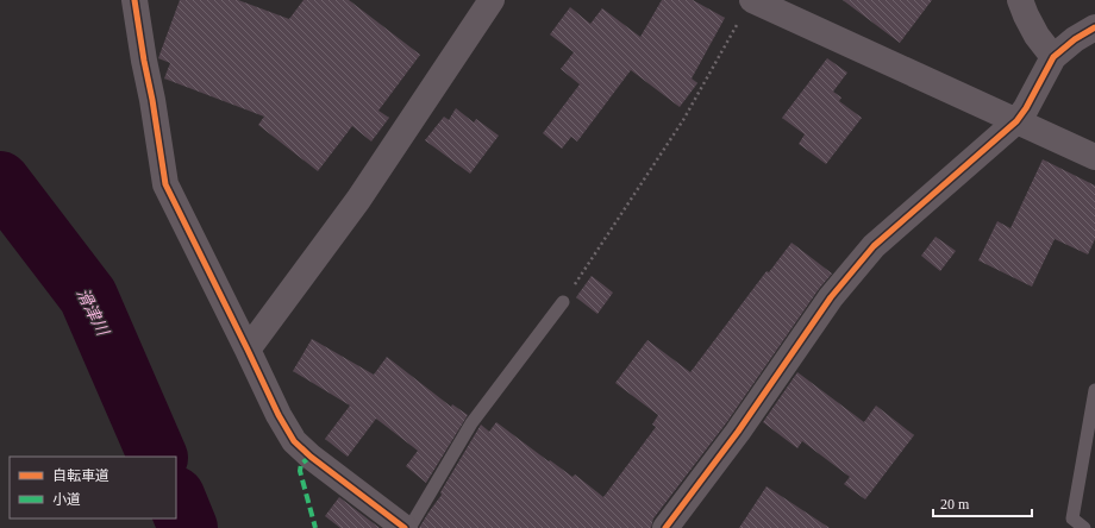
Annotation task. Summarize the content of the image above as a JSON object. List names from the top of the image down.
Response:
{
  "water": ["滑津川"],
  "legend": ["自転車道", "小道"],
  "scale_bar": "20 m"
}
